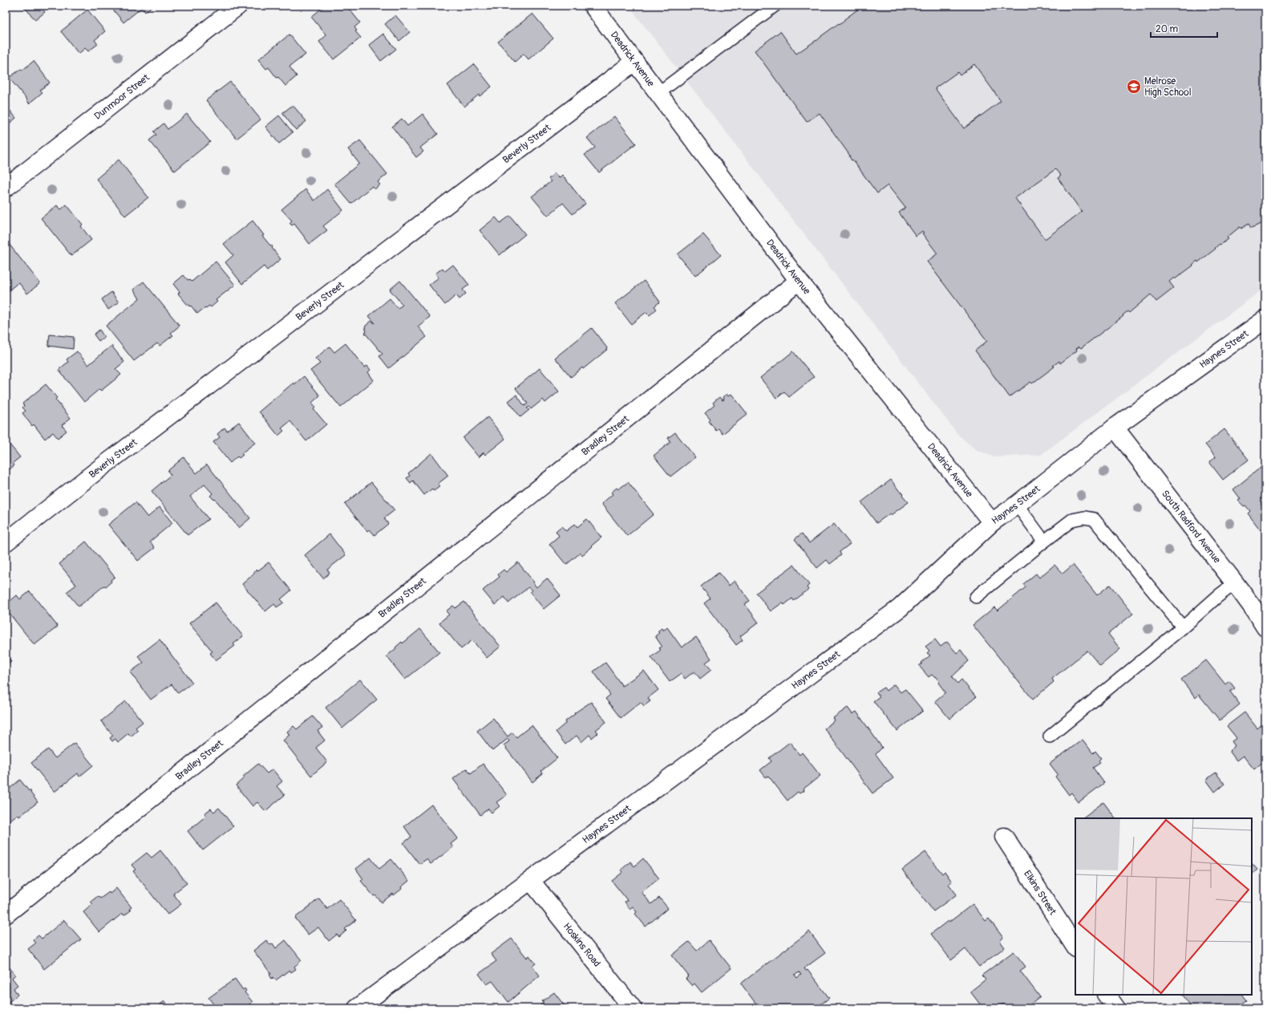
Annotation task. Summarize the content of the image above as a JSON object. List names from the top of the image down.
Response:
{
  "streets": {
    "street": [
      "Deadrick Avenue",
      "Dunmoor Street",
      "Beverly Street",
      "Haynes Street",
      "Bradley Street",
      "South Radford Avenue",
      "Elkins Street",
      "Hoskins Road"
    ]
  },
  "crossings": [
    ["Deadrick Avenue", "Beverly Street"],
    ["Deadrick Avenue", "Haynes Street"],
    ["Deadrick Avenue", "Bradley Street"],
    ["Haynes Street", "South Radford Avenue"],
    ["Haynes Street", "Hoskins Road"]
  ],
  "places": {
    "school or university": ["Melrose High School"]
  },
  "scale_bar": "20 m"
}
